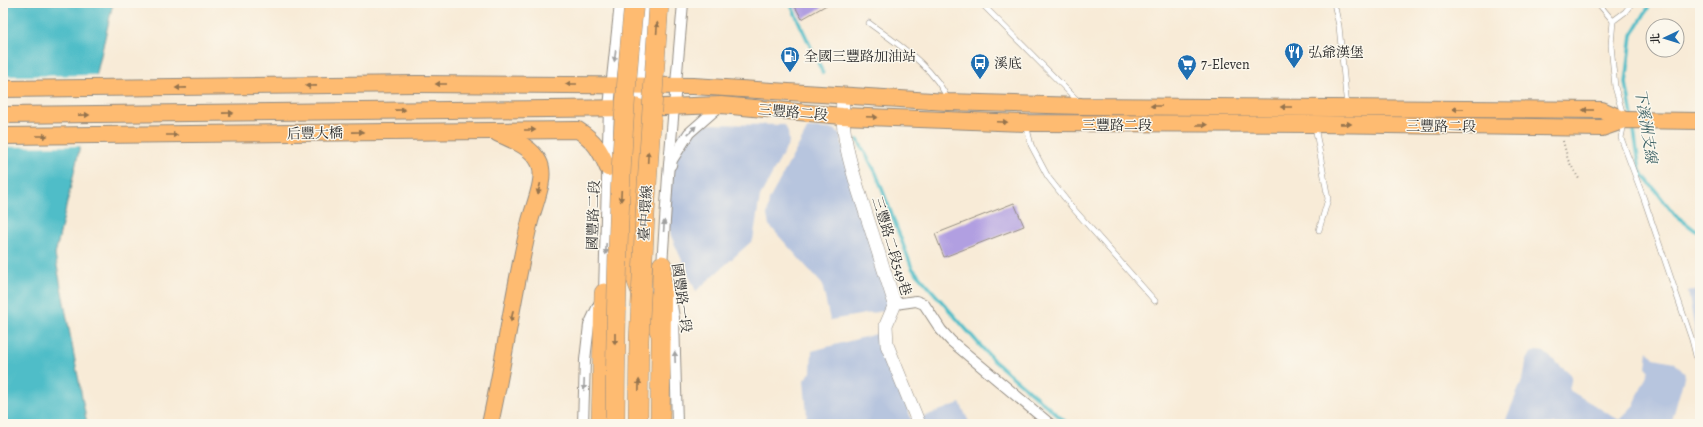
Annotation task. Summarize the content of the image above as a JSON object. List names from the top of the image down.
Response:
{
  "streets": {
    "highway": ["臺中環線"],
    "main road": ["三豐路二段", "后豐大橋"],
    "street": ["國豐路二段", "三豐路二段549巷", "國豐路一段"]
  },
  "crossings": [
    ["三豐路二段", "后豐大橋"],
    ["三豐路二段", "國豐路二段"],
    ["三豐路二段", "三豐路二段549巷"],
    ["后豐大橋", "國豐路二段"]
  ],
  "one_way": ["國豐路一段"],
  "water": ["下溪洲支線"],
  "places": {
    "restaurant": ["弘爺漢堡"],
    "fuel station": ["全國三豐路加油站"],
    "bus stop": ["溪底"],
    "supermarket": ["7-Eleven"]
  },
  "north": "left"
}
